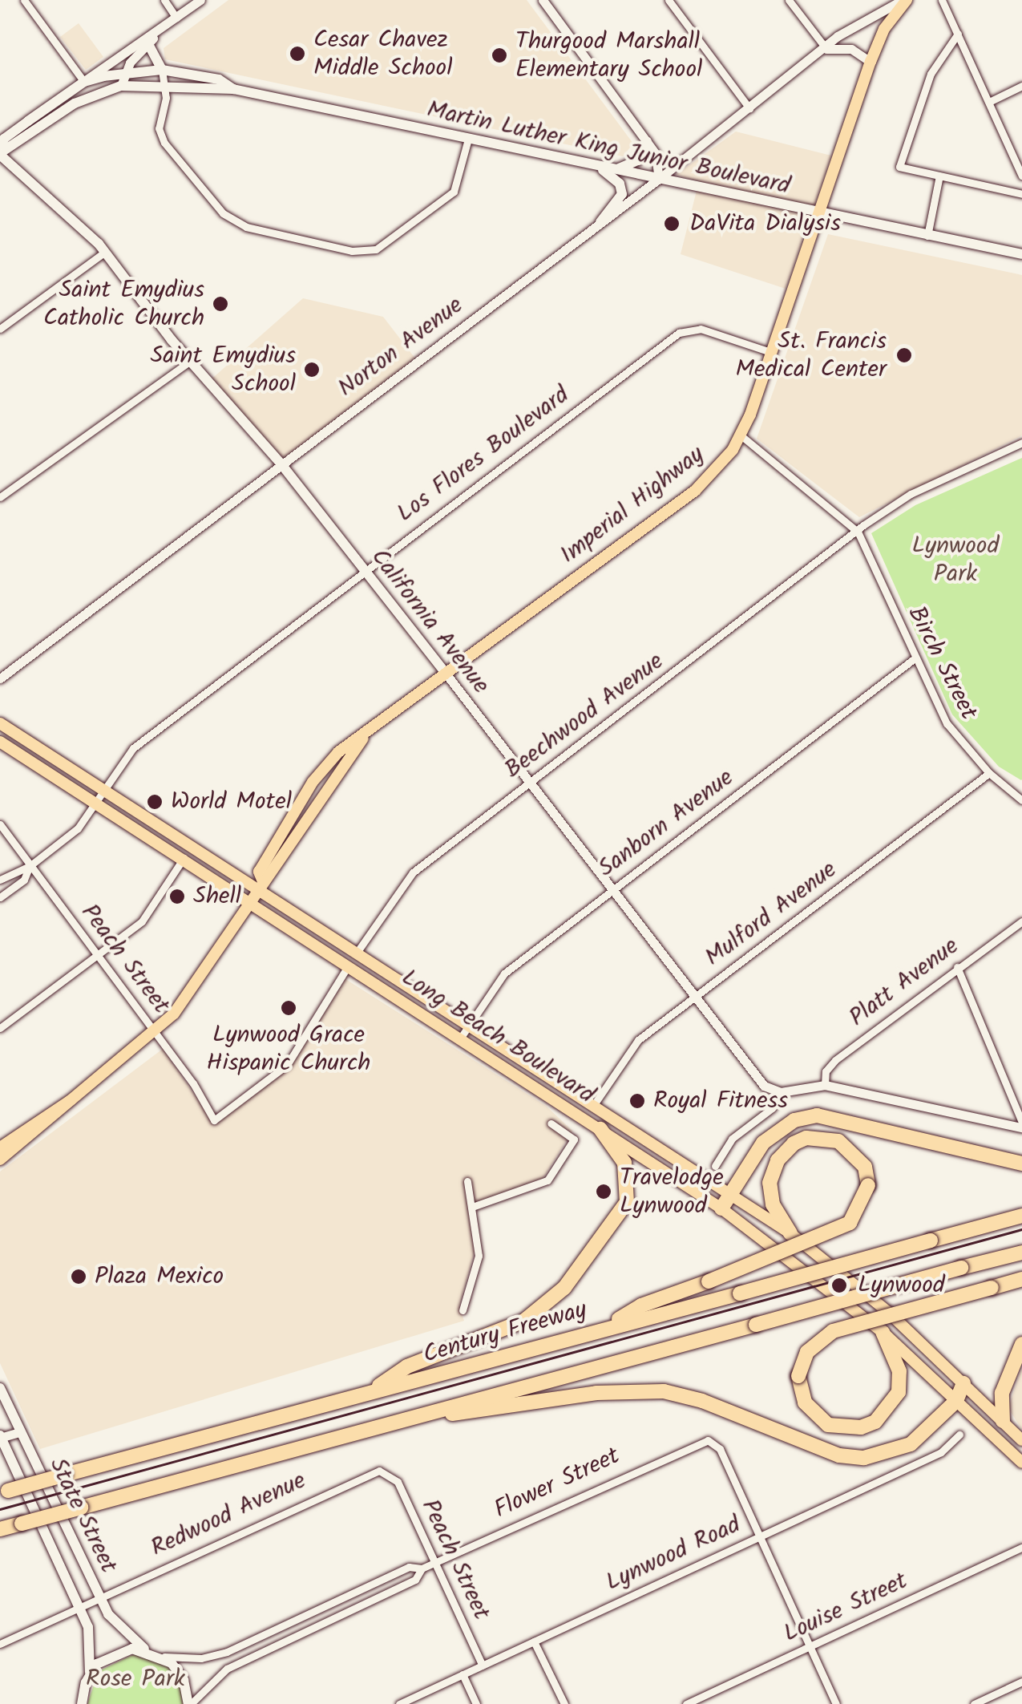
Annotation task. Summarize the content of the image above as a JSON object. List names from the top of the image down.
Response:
{
  "streets": {
    "highway": ["Century Freeway"],
    "main road": [
      "Martin Luther King Junior Boulevard",
      "Imperial Highway",
      "California Avenue",
      "Long Beach Boulevard",
      "State Street"
    ],
    "street": [
      "Norton Avenue",
      "Los Flores Boulevard",
      "Birch Street",
      "Beechwood Avenue",
      "Sanborn Avenue",
      "Mulford Avenue",
      "Peach Street",
      "Platt Avenue",
      "Flower Street",
      "Redwood Avenue",
      "Lynwood Road",
      "Louise Street"
    ]
  },
  "crossings": [
    ["Martin Luther King Junior Boulevard", "Norton Avenue"],
    ["Martin Luther King Junior Boulevard", "Imperial Highway"],
    ["Martin Luther King Junior Boulevard", "California Avenue"],
    ["Norton Avenue", "Imperial Highway"],
    ["Norton Avenue", "California Avenue"],
    ["Los Flores Boulevard", "Imperial Highway"],
    ["Los Flores Boulevard", "California Avenue"],
    ["Los Flores Boulevard", "Peach Street"],
    ["Los Flores Boulevard", "Long Beach Boulevard"],
    ["Imperial Highway", "California Avenue"],
    ["Imperial Highway", "Birch Street"],
    ["Imperial Highway", "Peach Street"],
    ["Imperial Highway", "Long Beach Boulevard"],
    ["California Avenue", "Beechwood Avenue"],
    ["California Avenue", "Sanborn Avenue"],
    ["California Avenue", "Mulford Avenue"],
    ["Birch Street", "Beechwood Avenue"],
    ["Birch Street", "Sanborn Avenue"],
    ["Birch Street", "Mulford Avenue"],
    ["Beechwood Avenue", "Long Beach Boulevard"],
    ["Sanborn Avenue", "Long Beach Boulevard"],
    ["Mulford Avenue", "Long Beach Boulevard"],
    ["Peach Street", "Long Beach Boulevard"],
    ["Peach Street", "Flower Street"],
    ["Peach Street", "Redwood Avenue"],
    ["Peach Street", "Lynwood Road"],
    ["Flower Street", "State Street"],
    ["Flower Street", "Lynwood Road"],
    ["Redwood Avenue", "State Street"]
  ],
  "parks": ["Lynwood Park", "Rose Park"],
  "places": [
    "Cesar Chavez Middle School",
    "Thurgood Marshall Elementary School",
    "DaVita Dialysis",
    "Saint Emydius Catholic Church",
    "St. Francis Medical Center",
    "Saint Emydius School",
    "World Motel",
    "Shell",
    "Lynwood Grace Hispanic Church",
    "Royal Fitness",
    "Travelodge Lynwood",
    "Plaza Mexico",
    "Lynwood"
  ]
}
